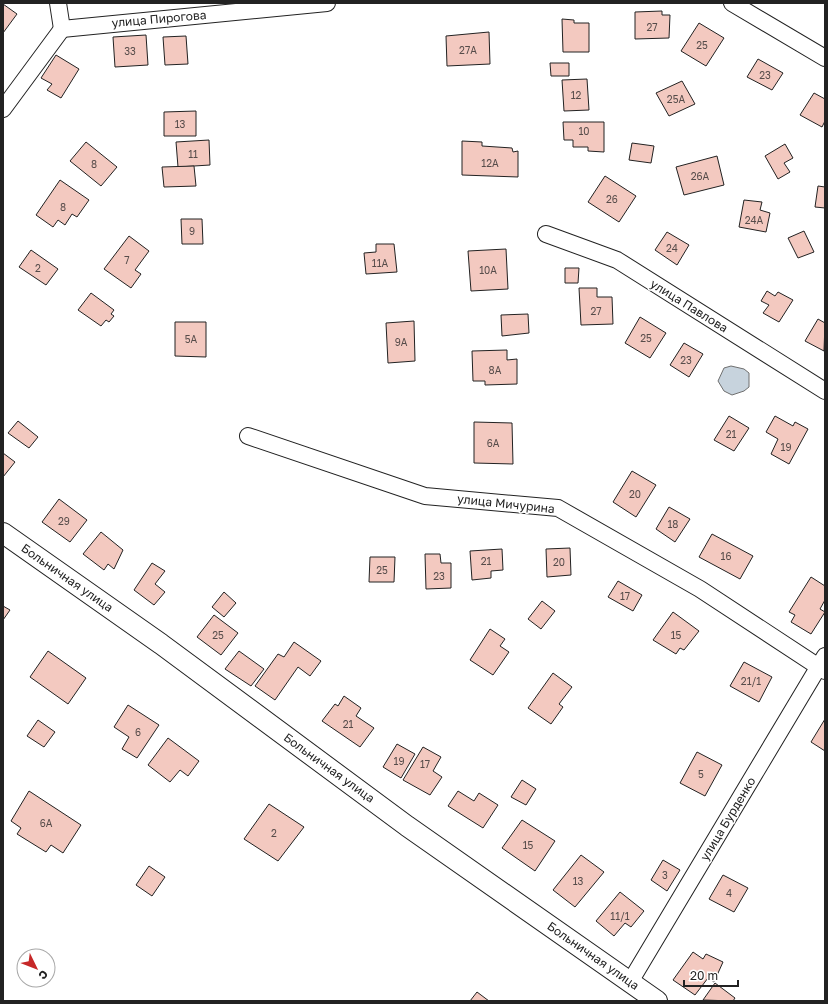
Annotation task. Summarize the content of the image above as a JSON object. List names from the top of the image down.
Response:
{
  "streets": {
    "street": [
      "улица Пирогова",
      "улица Павлова",
      "улица Мичурина",
      "Больничная улица",
      "улица Бурденко"
    ]
  },
  "crossings": [
    ["улица Мичурина", "улица Бурденко"],
    ["Больничная улица", "улица Бурденко"]
  ],
  "house_numbers": [
    "27",
    "25",
    "27А",
    "33",
    "23",
    "12",
    "25А",
    "13",
    "10",
    "11",
    "12А",
    "8",
    "26А",
    "26",
    "8",
    "24А",
    "9",
    "24",
    "7",
    "11А",
    "2",
    "10А",
    "27",
    "25",
    "5А",
    "9А",
    "23",
    "8А",
    "21",
    "6А",
    "19",
    "20",
    "29",
    "18",
    "16",
    "21",
    "20",
    "25",
    "23",
    "17",
    "25",
    "15",
    "21/1",
    "21",
    "6",
    "19",
    "17",
    "5",
    "6А",
    "2",
    "15",
    "3",
    "13",
    "4",
    "11/1"
  ],
  "scale_bar": "20 m",
  "north": "bottom right"
}
